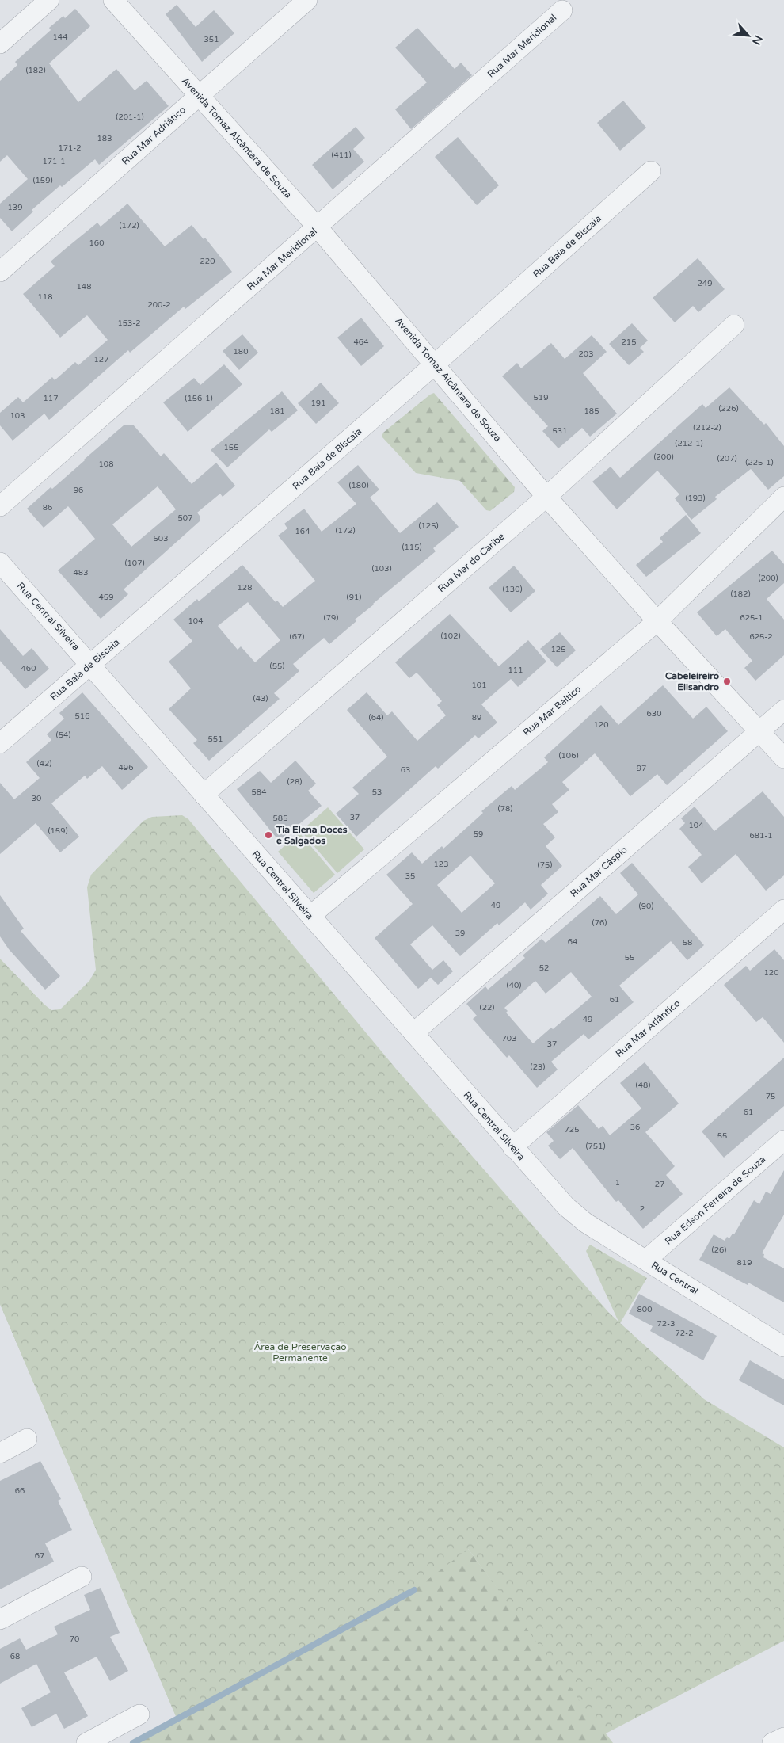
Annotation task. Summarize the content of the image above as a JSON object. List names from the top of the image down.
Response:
{
  "streets": {
    "street": [
      "Rua Mar Meridional",
      "Rua Mar Adriático",
      "Avenida Tomaz Alcântara de Souza",
      "Rua Baía de Biscaia",
      "Rua Mar do Caribe",
      "Rua Central Silveira",
      "Rua Mar Báltico",
      "Rua Mar Cáspio",
      "Rua Mar Atlântico",
      "Rua Edson Ferreira de Souza",
      "Rua Central"
    ]
  },
  "crossings": [
    ["Rua Mar Meridional", "Avenida Tomaz Alcântara de Souza"],
    ["Rua Mar Adriático", "Avenida Tomaz Alcântara de Souza"],
    ["Avenida Tomaz Alcântara de Souza", "Rua Baía de Biscaia"],
    ["Avenida Tomaz Alcântara de Souza", "Rua Mar do Caribe"],
    ["Avenida Tomaz Alcântara de Souza", "Rua Mar Báltico"],
    ["Avenida Tomaz Alcântara de Souza", "Rua Mar Cáspio"],
    ["Rua Baía de Biscaia", "Rua Central Silveira"],
    ["Rua Mar do Caribe", "Rua Central Silveira"],
    ["Rua Central Silveira", "Rua Mar Báltico"],
    ["Rua Central Silveira", "Rua Mar Cáspio"],
    ["Rua Central Silveira", "Rua Mar Atlântico"],
    ["Rua Central Silveira", "Rua Central"],
    ["Rua Edson Ferreira de Souza", "Rua Central"]
  ],
  "parks": ["Área de Preservação Permanente"],
  "places": ["Cabeleireiro Elisandro", "Tia Elena Doces e Salgados"],
  "house_numbers": [
    "144",
    "351",
    "(182)",
    "(201-1)",
    "183",
    "171-2",
    "(411)",
    "171-1",
    "(159)",
    "139",
    "(172)",
    "160",
    "220",
    "249",
    "148",
    "118",
    "200-2",
    "153-2",
    "464",
    "215",
    "180",
    "203",
    "127",
    "519",
    "117",
    "(156-1)",
    "191",
    "(226)",
    "181",
    "185",
    "103",
    "(212-2)",
    "531",
    "(212-1)",
    "155",
    "(200)",
    "(207)",
    "(225-1)",
    "108",
    "(180)",
    "96",
    "(193)",
    "86",
    "507",
    "(125)",
    "(172)",
    "164",
    "503",
    "(115)",
    "(107)",
    "(103)",
    "483",
    "(200)",
    "128",
    "(130)",
    "(182)",
    "459",
    "(91)",
    "(79)",
    "625-1",
    "104",
    "(102)",
    "(67)",
    "625-2",
    "125",
    "(55)",
    "460",
    "111",
    "101",
    "(43)",
    "630",
    "516",
    "(64)",
    "89",
    "120",
    "(54)",
    "551",
    "(106)",
    "(42)",
    "496",
    "97",
    "63",
    "(28)",
    "584",
    "53",
    "30",
    "(78)",
    "37",
    "585",
    "104",
    "(159)",
    "59",
    "681-1",
    "123",
    "(75)",
    "35",
    "49",
    "(90)",
    "(76)",
    "39",
    "64",
    "58",
    "55",
    "52",
    "120",
    "(40)",
    "61",
    "(22)",
    "49",
    "703",
    "37",
    "(23)",
    "(48)",
    "75",
    "61",
    "36",
    "725",
    "55",
    "(751)",
    "1",
    "27",
    "2",
    "(26)",
    "819",
    "800",
    "72-3",
    "72-2",
    "66",
    "67",
    "70",
    "68"
  ],
  "north": "bottom right"
}
